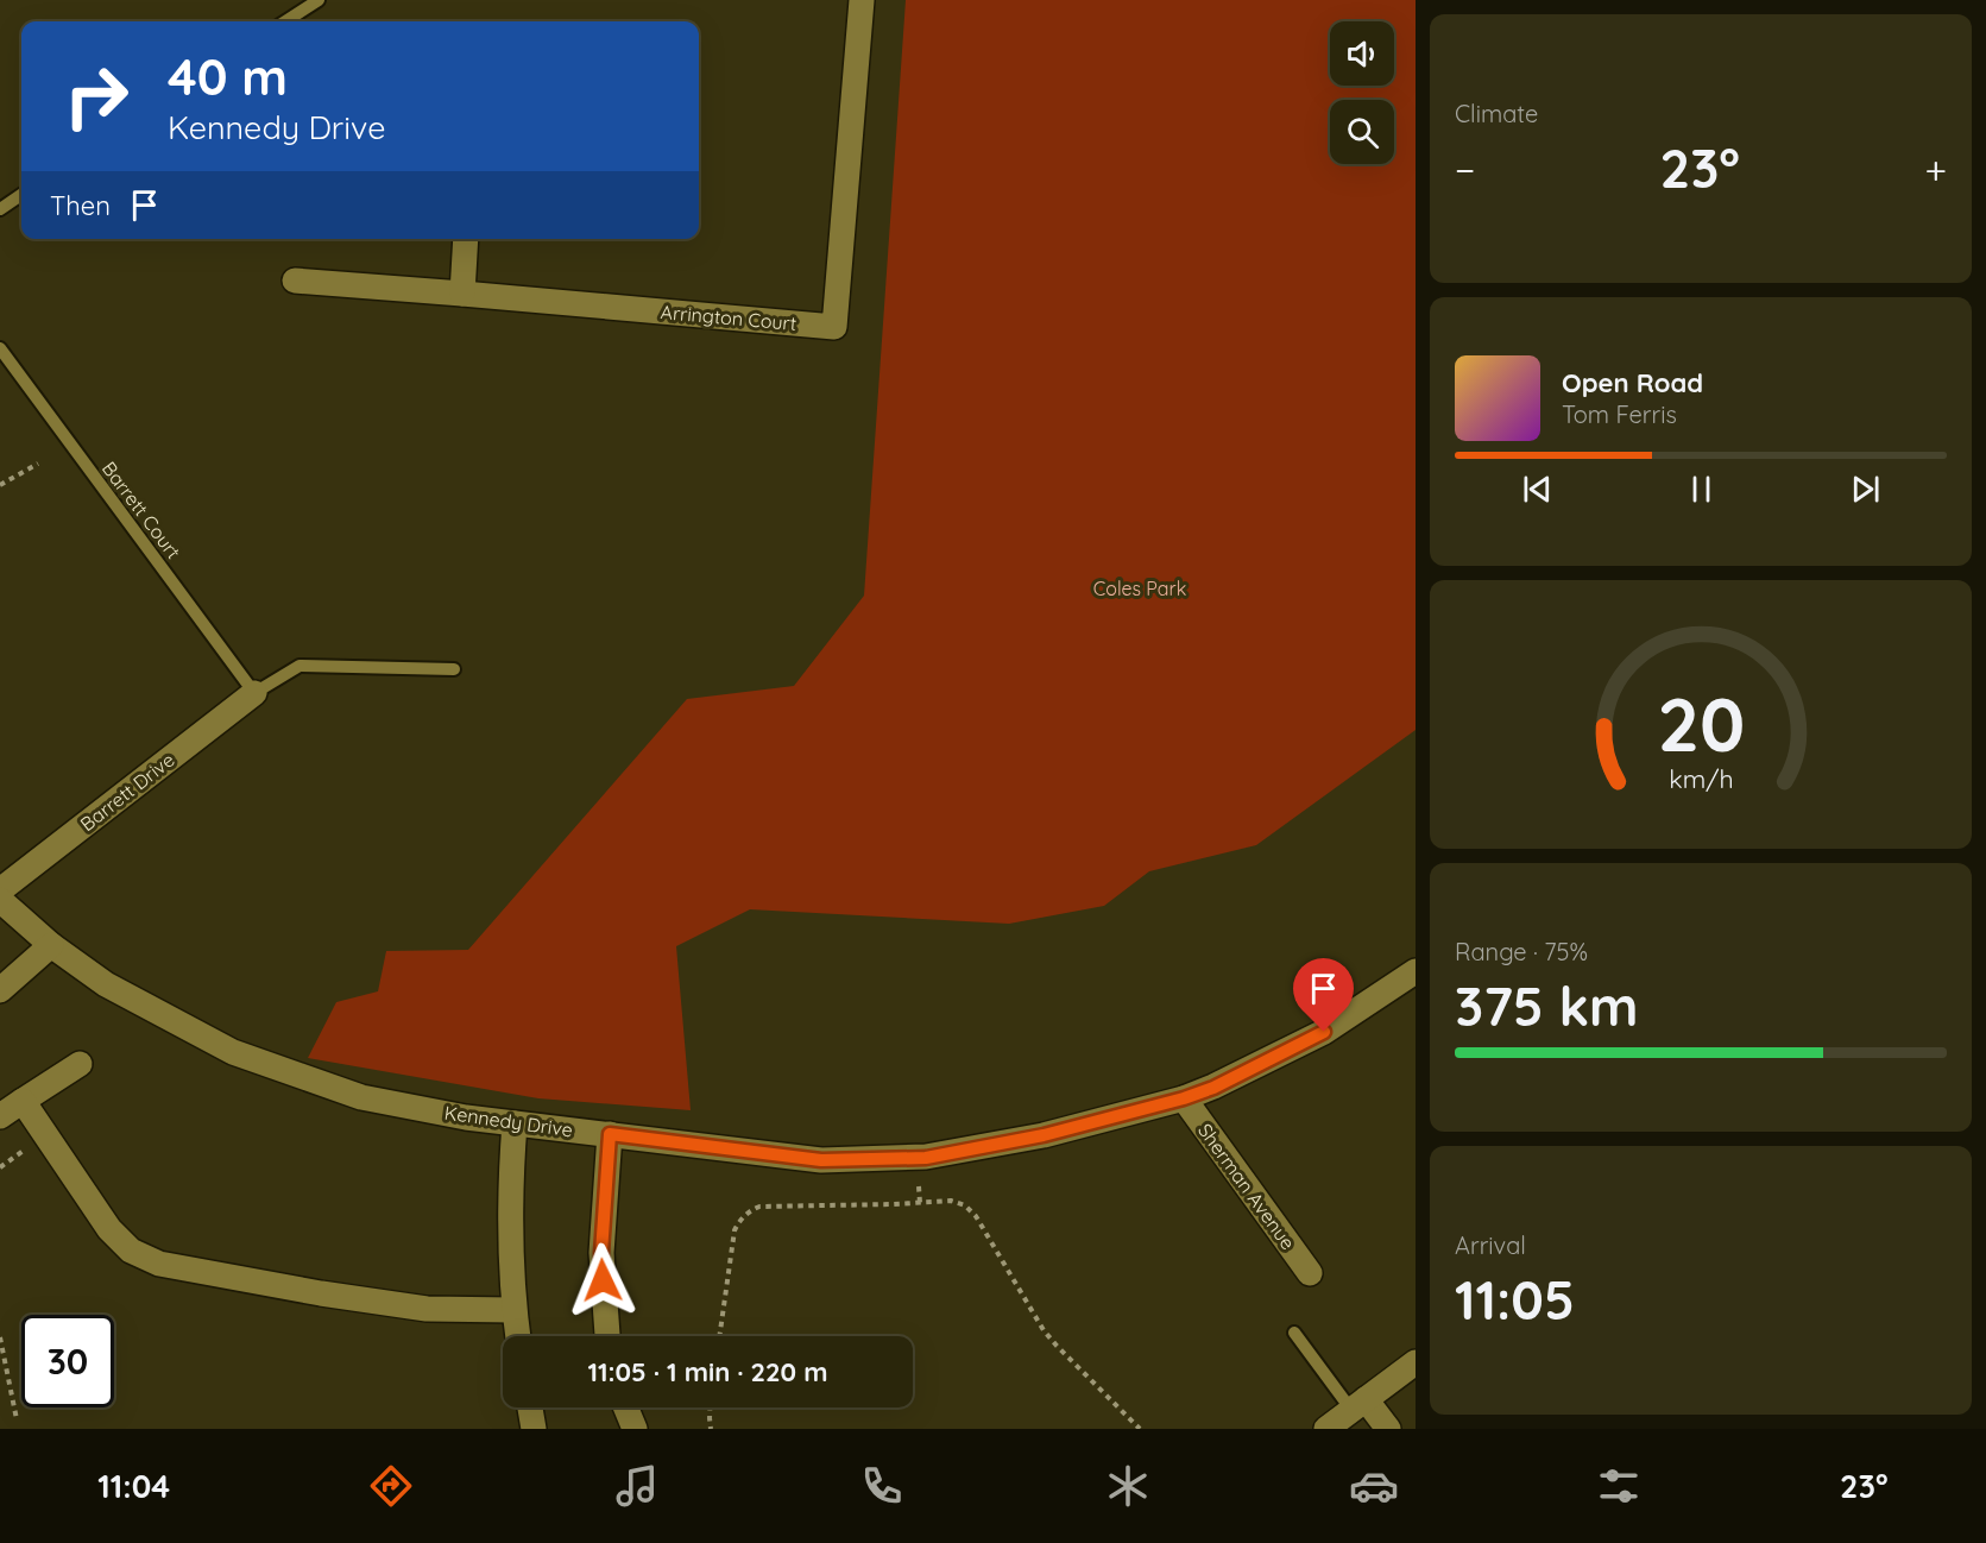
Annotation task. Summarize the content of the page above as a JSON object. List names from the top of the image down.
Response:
{
  "streets": {
    "street": [
      "Arrington Court",
      "Barrett Drive",
      "Kennedy Drive",
      "Sherman Avenue"
    ],
    "lane": ["Barrett Court"]
  },
  "crossings": [
    ["Barrett Court", "Barrett Drive"],
    ["Kennedy Drive", "Sherman Avenue"]
  ],
  "parks": ["Coles Park"],
  "page": {
    "tile": [
      "Climate",
      ["Range · 75%", "375 km"],
      ["Arrival", "11:05"]
    ],
    "turn": ["40 m", "Kennedy Drive"],
    "heat": ["−", "23°", "+"],
    "then": "Then",
    "song": ["Open Road", "Tom Ferris"],
    "limit": "30",
    "trip": "11:05 · 1 min · 220 m",
    "tabs": ["11:04", "23°"],
    "gauge": ["20", "km/h"]
  }
}
